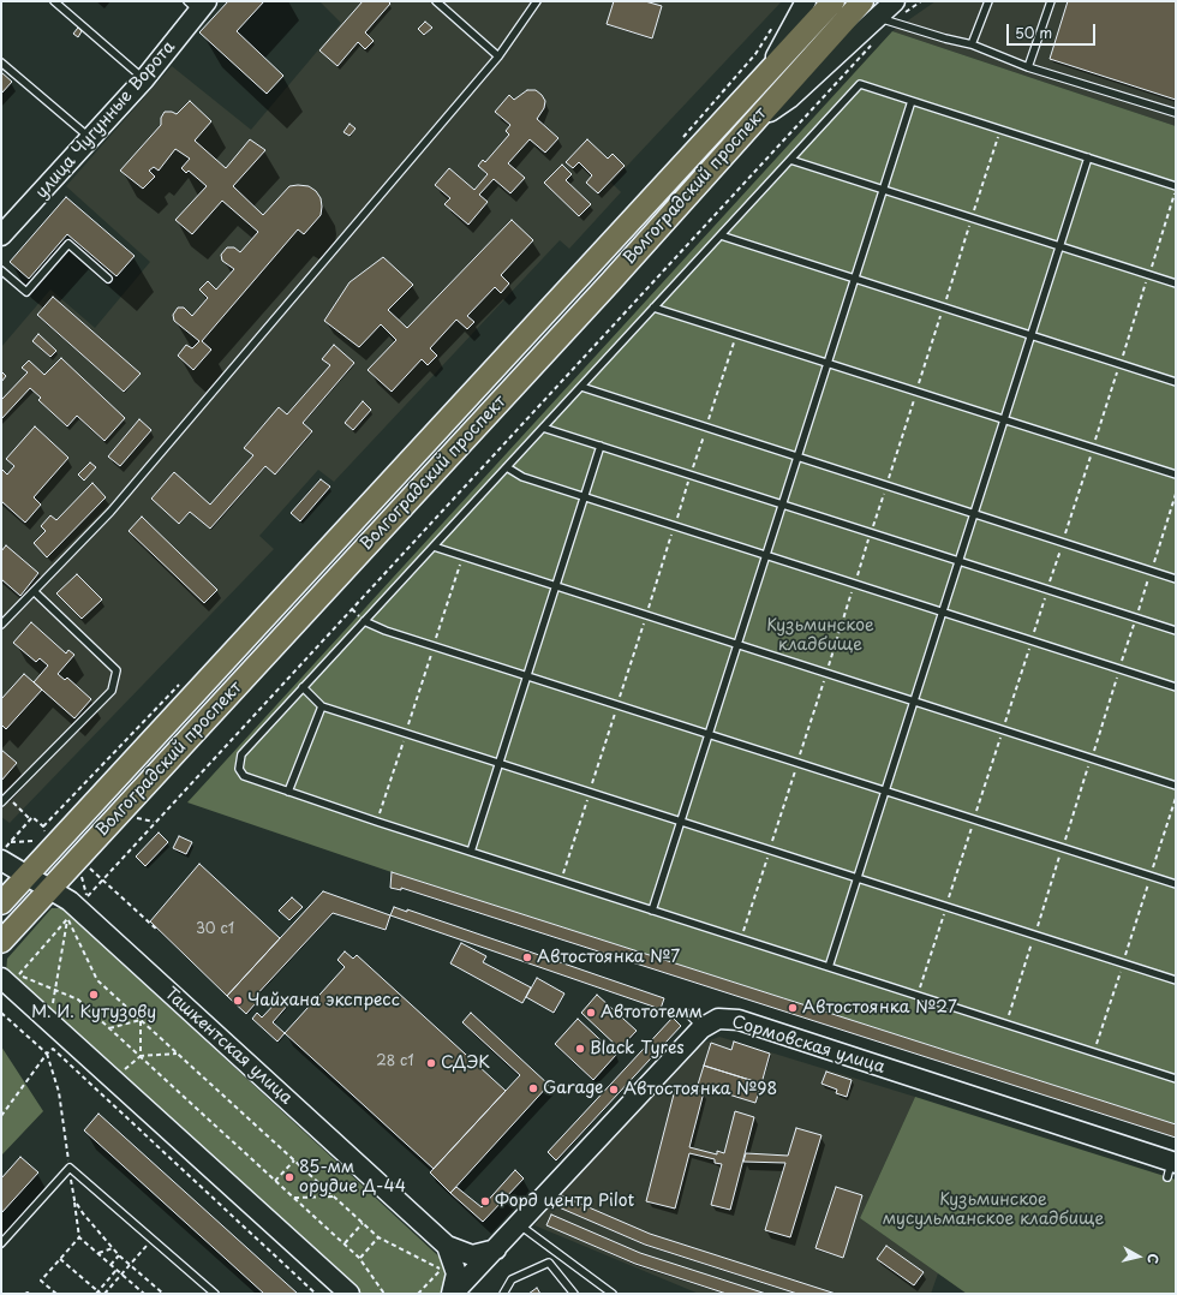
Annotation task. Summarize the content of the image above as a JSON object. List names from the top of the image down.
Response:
{
  "streets": {
    "main road": [
      "улица Чугунные Ворота",
      "Волгоградский проспект",
      "Сормовская улица",
      "Ташкентская улица"
    ]
  },
  "crossings": [
    ["Волгоградский проспект", "Ташкентская улица"],
    ["Сормовская улица", "Ташкентская улица"]
  ],
  "parks": ["Кузьминское кладбище", "Кузьминское мусульманское кладбище"],
  "places": [
    "Автостоянка №7",
    "М. И. Кутузову",
    "Чайхана экспресс",
    "Автостоянка №27",
    "Автототемм",
    "Black Tyres",
    "СДЭК",
    "Garage",
    "Автостоянка №98",
    "85-мм орудие Д-44",
    "Форд центр Pilot"
  ],
  "house_numbers": ["30 с1", "28 с1"],
  "scale_bar": "50 m",
  "north": "right"
}
